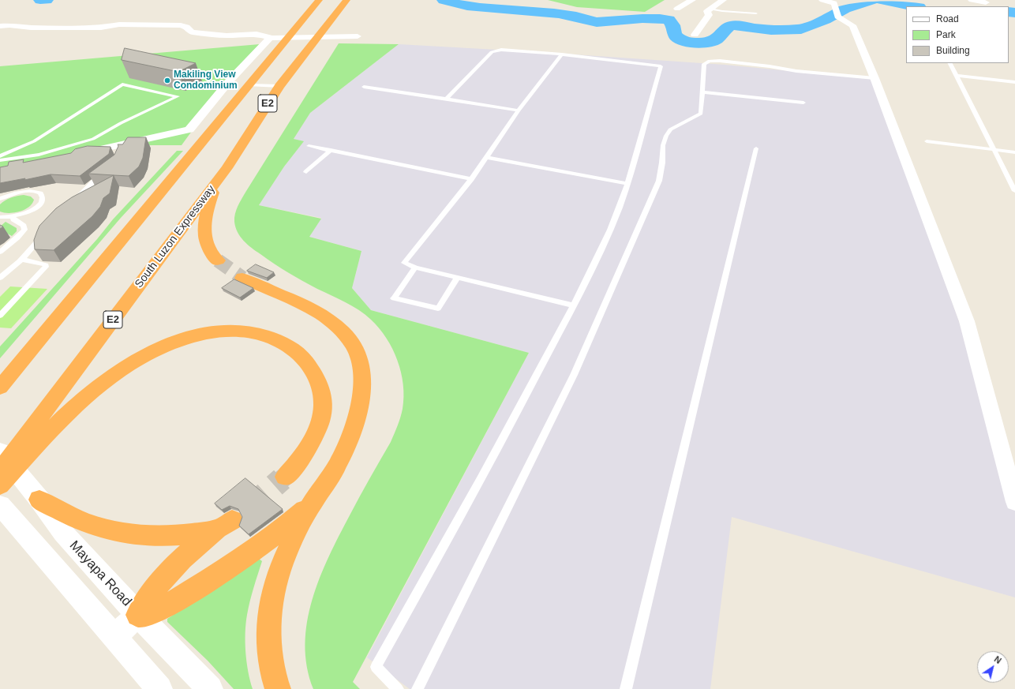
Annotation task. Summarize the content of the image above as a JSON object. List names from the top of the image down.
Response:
{
  "streets": {
    "highway": ["E2", "South Luzon Expressway"],
    "main road": ["Mayapa Road"]
  },
  "places": ["Makiling View Condominium"],
  "legend": ["Road", "Park", "Building"],
  "north": "top right"
}
